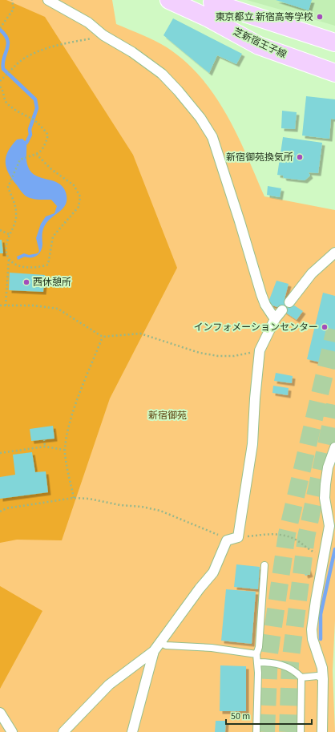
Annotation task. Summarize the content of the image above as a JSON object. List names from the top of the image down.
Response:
{
  "streets": {
    "main road": ["芝新宿王子線"]
  },
  "parks": ["新宿御苑"],
  "places": [
    "東京都立 新宿高等学校",
    "新宿御苑換気所",
    "西休憩所",
    "インフォメーションセンター"
  ],
  "scale_bar": "50 m"
}
